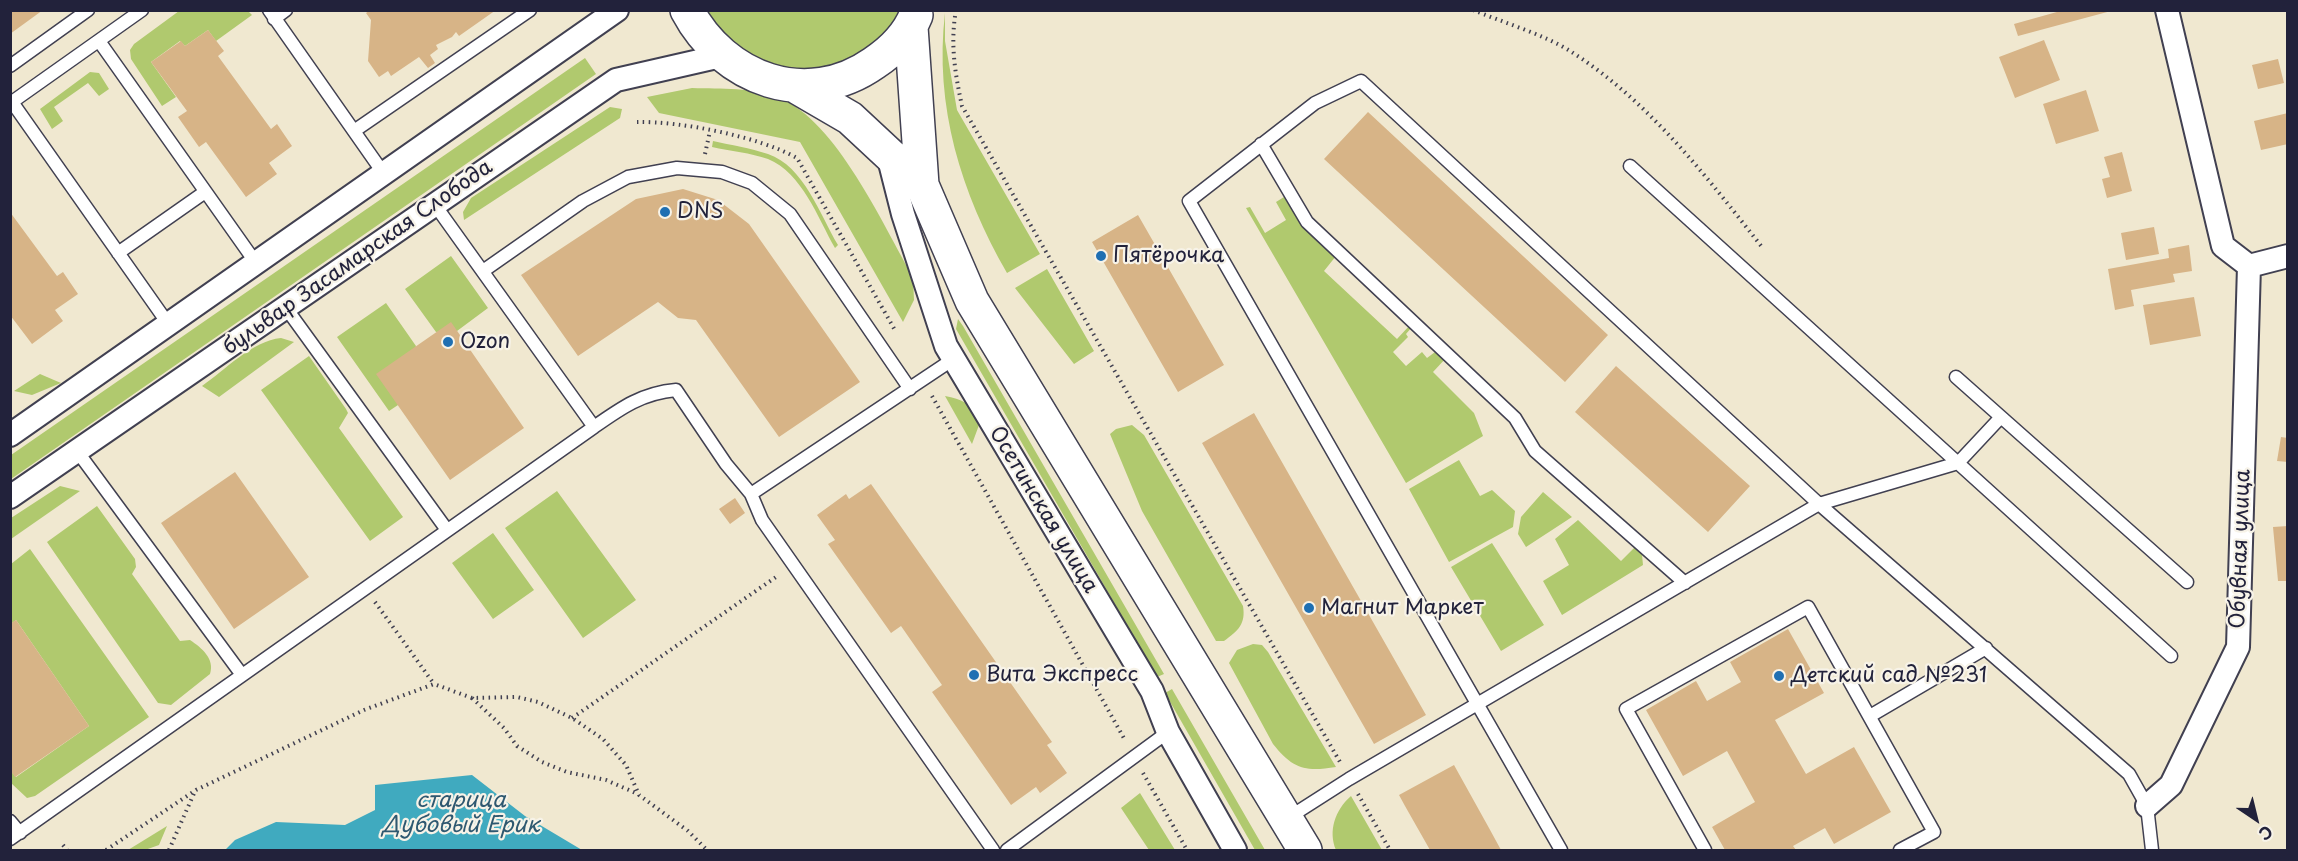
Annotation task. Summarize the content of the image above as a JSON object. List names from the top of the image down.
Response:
{
  "streets": {
    "street": ["бульвар Засамарская Слобода", "Осетинская улица", "Обувная улица"]
  },
  "water": ["старица Дубовый Ерик"],
  "places": [
    "DNS",
    "Пятёрочка",
    "Ozon",
    "Магнит Маркет",
    "Вита Экспресс",
    "Детский сад №231"
  ],
  "north": "bottom right"
}
